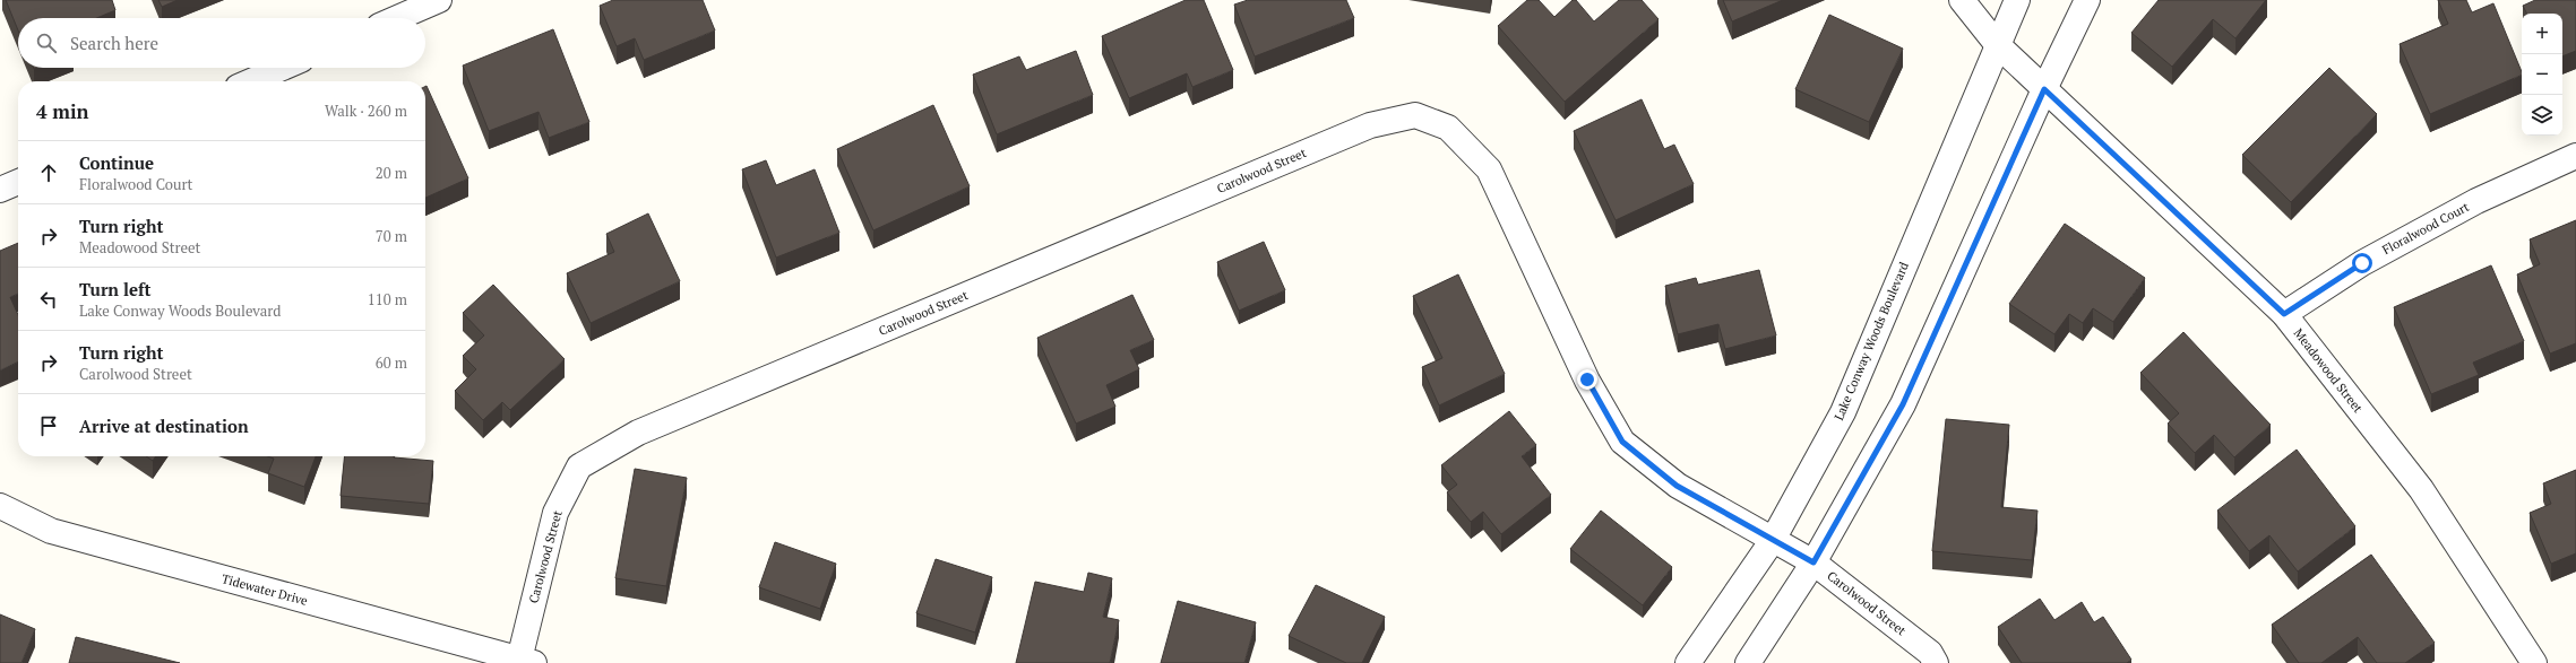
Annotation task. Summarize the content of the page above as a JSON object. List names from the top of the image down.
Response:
{
  "streets": {
    "street": [
      "Carolwood Street",
      "Floralwood Court",
      "Lake Conway Woods Boulevard",
      "Meadowood Street",
      "Tidewater Drive"
    ]
  },
  "crossings": [
    ["Carolwood Street", "Lake Conway Woods Boulevard"],
    ["Carolwood Street", "Tidewater Drive"],
    ["Floralwood Court", "Meadowood Street"],
    ["Lake Conway Woods Boulevard", "Meadowood Street"]
  ],
  "page": {
    "map_buttons": ["+", "−"],
    "search": "Search here",
    "heading": ["4 min", "Walk · 260 m"],
    "list": [
      ["Continue", "Floralwood Court", "20 m"],
      ["Turn right", "Meadowood Street", "70 m"],
      ["Turn left", "Lake Conway Woods Boulevard", "110 m"],
      ["Turn right", "Carolwood Street", "60 m"],
      "Arrive at destination"
    ]
  }
}
